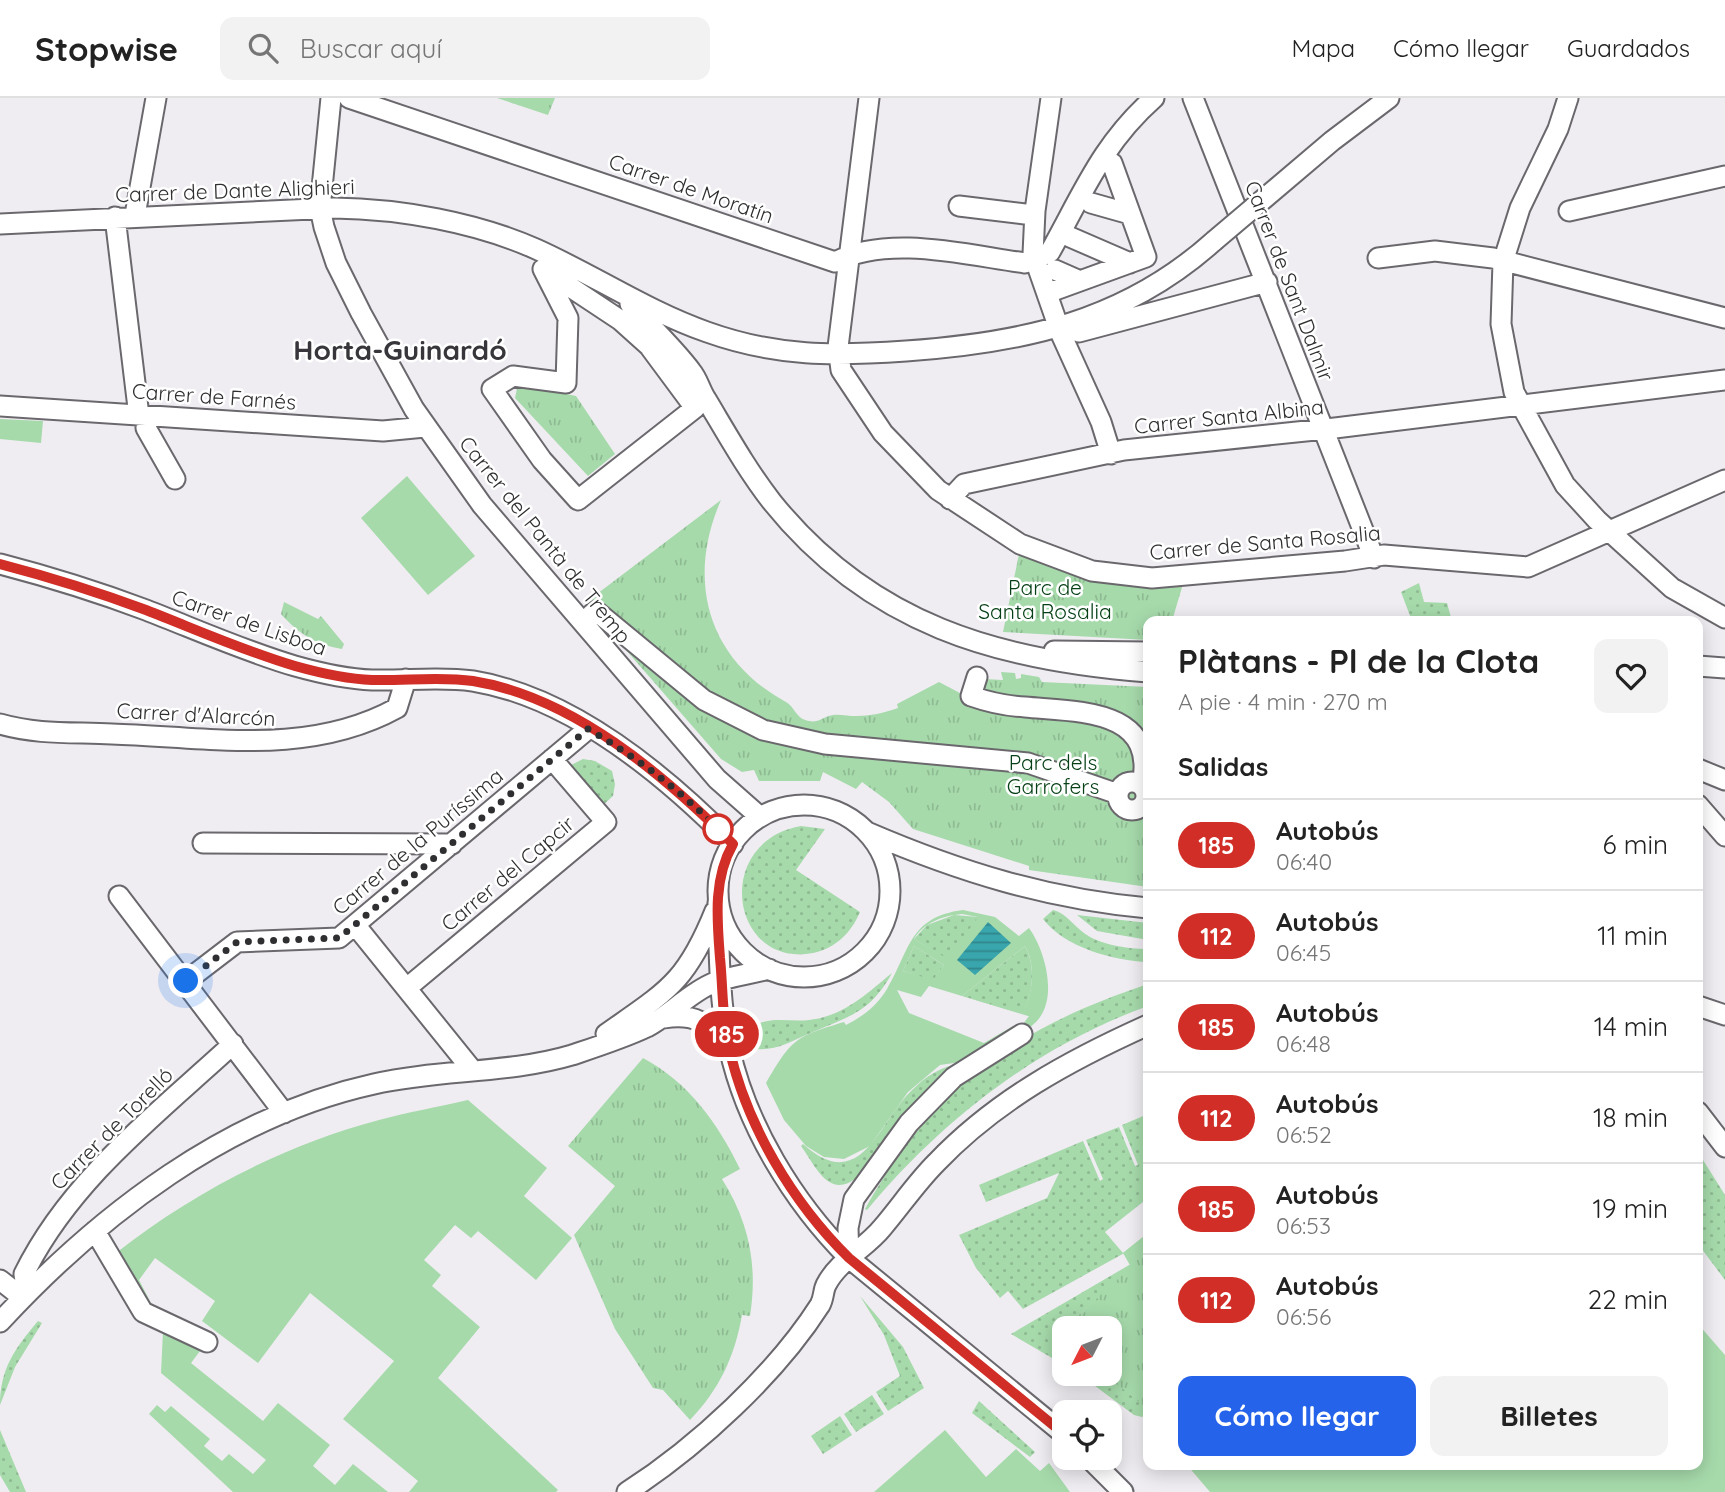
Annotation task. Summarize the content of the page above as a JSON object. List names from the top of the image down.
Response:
{
  "streets": {
    "street": [
      "Carrer de Moratín",
      "Carrer de Dante Alighieri",
      "Carrer de Sant Dalmir",
      "Carrer de Farnés",
      "Carrer Santa Albina",
      "Carrer del Pantà de Tremp",
      "Carrer de Santa Rosalia",
      "Carrer de Lisboa",
      "Carrer d'Alarcón",
      "Carrer de la Puríssima",
      "Carrer del Capcir",
      "Carrer de Torelló"
    ]
  },
  "crossings": [
    ["Carrer de Dante Alighieri", "Carrer del Pantà de Tremp"],
    ["Carrer de Sant Dalmir", "Carrer Santa Albina"],
    ["Carrer de Sant Dalmir", "Carrer de Santa Rosalia"],
    ["Carrer de Farnés", "Carrer del Pantà de Tremp"],
    ["Carrer Santa Albina", "Carrer de Santa Rosalia"],
    ["Carrer del Pantà de Tremp", "Carrer de Lisboa"],
    ["Carrer de Lisboa", "Carrer d'Alarcón"],
    ["Carrer de Lisboa", "Carrer de la Puríssima"],
    ["Carrer de la Puríssima", "Carrer del Capcir"]
  ],
  "districts": ["Horta-Guinardó"],
  "parks": ["Parc de Santa Rosalia", "Parc dels Garrofers"],
  "lines": ["bus line 185"],
  "north": "bottom left",
  "page": {
    "header": "Stopwise",
    "search": "Buscar aquí",
    "nav": ["Mapa", "Cómo llegar", "Guardados"],
    "on_map": "185",
    "heading": [
      ["Plàtans - Pl de la Clota", "A pie · 4 min · 270 m"],
      "Salidas"
    ],
    "list": [
      {
        "mark": "185",
        "name": "Autobús",
        "note": "06:40",
        "value": "6 min"
      },
      {
        "mark": "112",
        "name": "Autobús",
        "note": "06:45",
        "value": "11 min"
      },
      {
        "mark": "185",
        "name": "Autobús",
        "note": "06:48",
        "value": "14 min"
      },
      {
        "mark": "112",
        "name": "Autobús",
        "note": "06:52",
        "value": "18 min"
      },
      {
        "mark": "185",
        "name": "Autobús",
        "note": "06:53",
        "value": "19 min"
      },
      {
        "mark": "112",
        "name": "Autobús",
        "note": "06:56",
        "value": "22 min"
      }
    ],
    "buttons": ["Cómo llegar", "Billetes"]
  }
}
